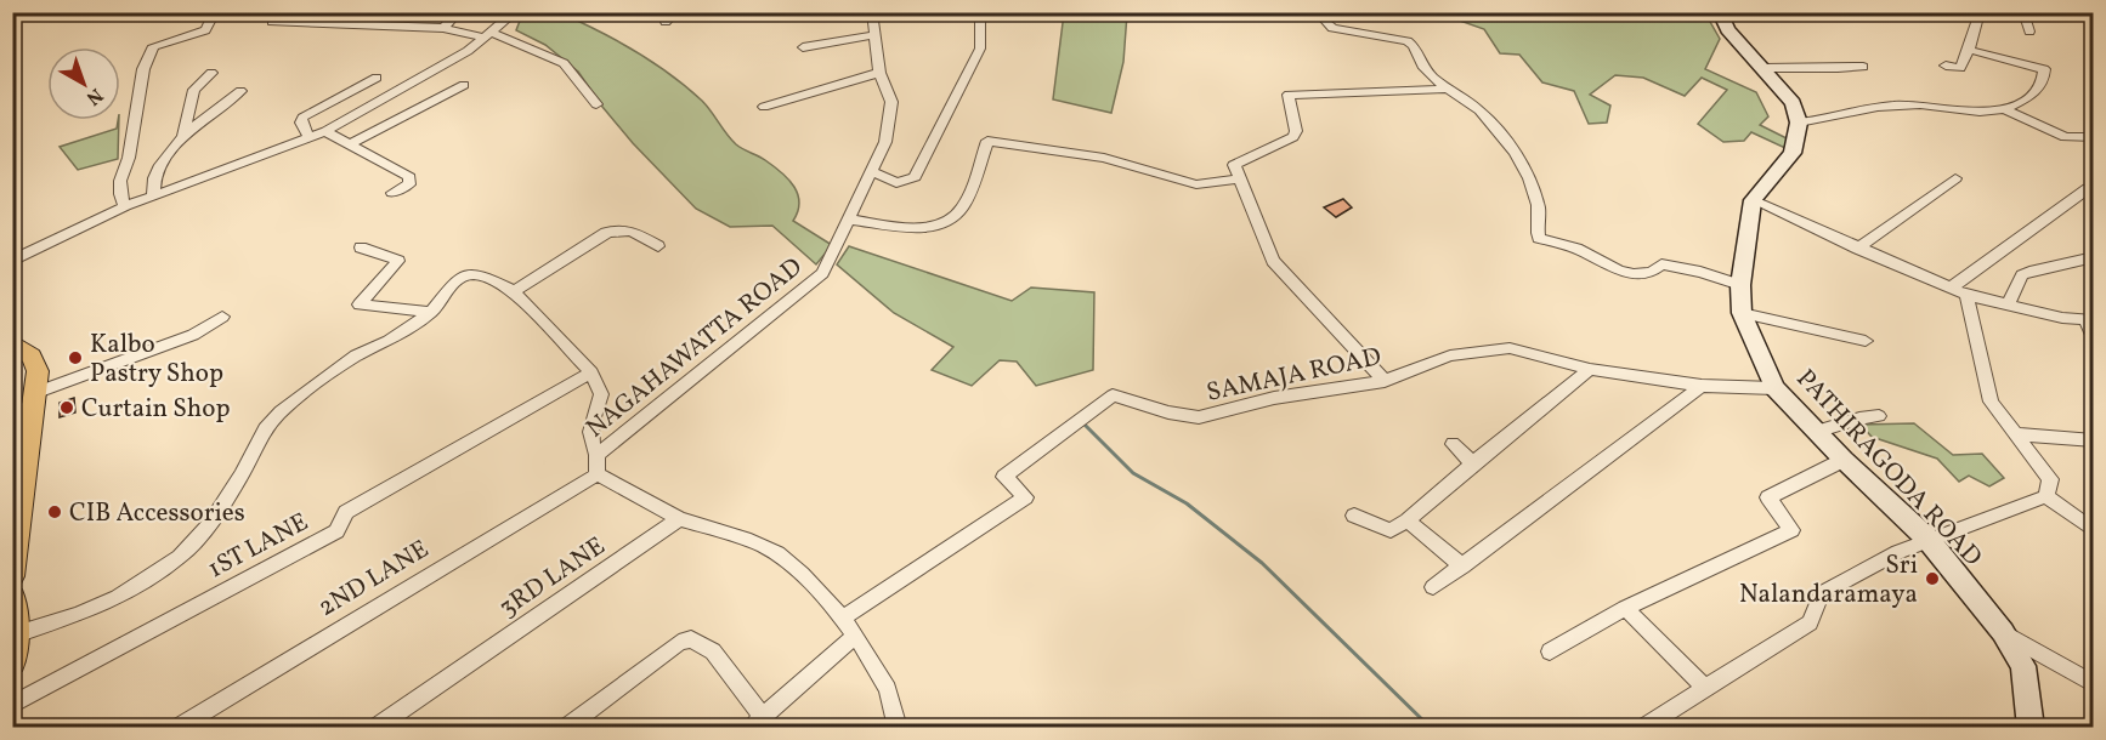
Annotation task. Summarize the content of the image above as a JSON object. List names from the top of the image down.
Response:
{
  "streets": {
    "street": [
      "NAGAHAWATTA ROAD",
      "SAMAJA ROAD",
      "PATHIRAGODA ROAD",
      "1ST LANE",
      "3RD LANE",
      "2ND LANE"
    ]
  },
  "crossings": [
    ["NAGAHAWATTA ROAD", "2ND LANE"],
    ["SAMAJA ROAD", "PATHIRAGODA ROAD"]
  ],
  "places": [
    "Kalbo Pastry Shop",
    "Curtain Shop",
    "CIB Accessories",
    "Sri Nalandaramaya"
  ],
  "north": "bottom right"
}
